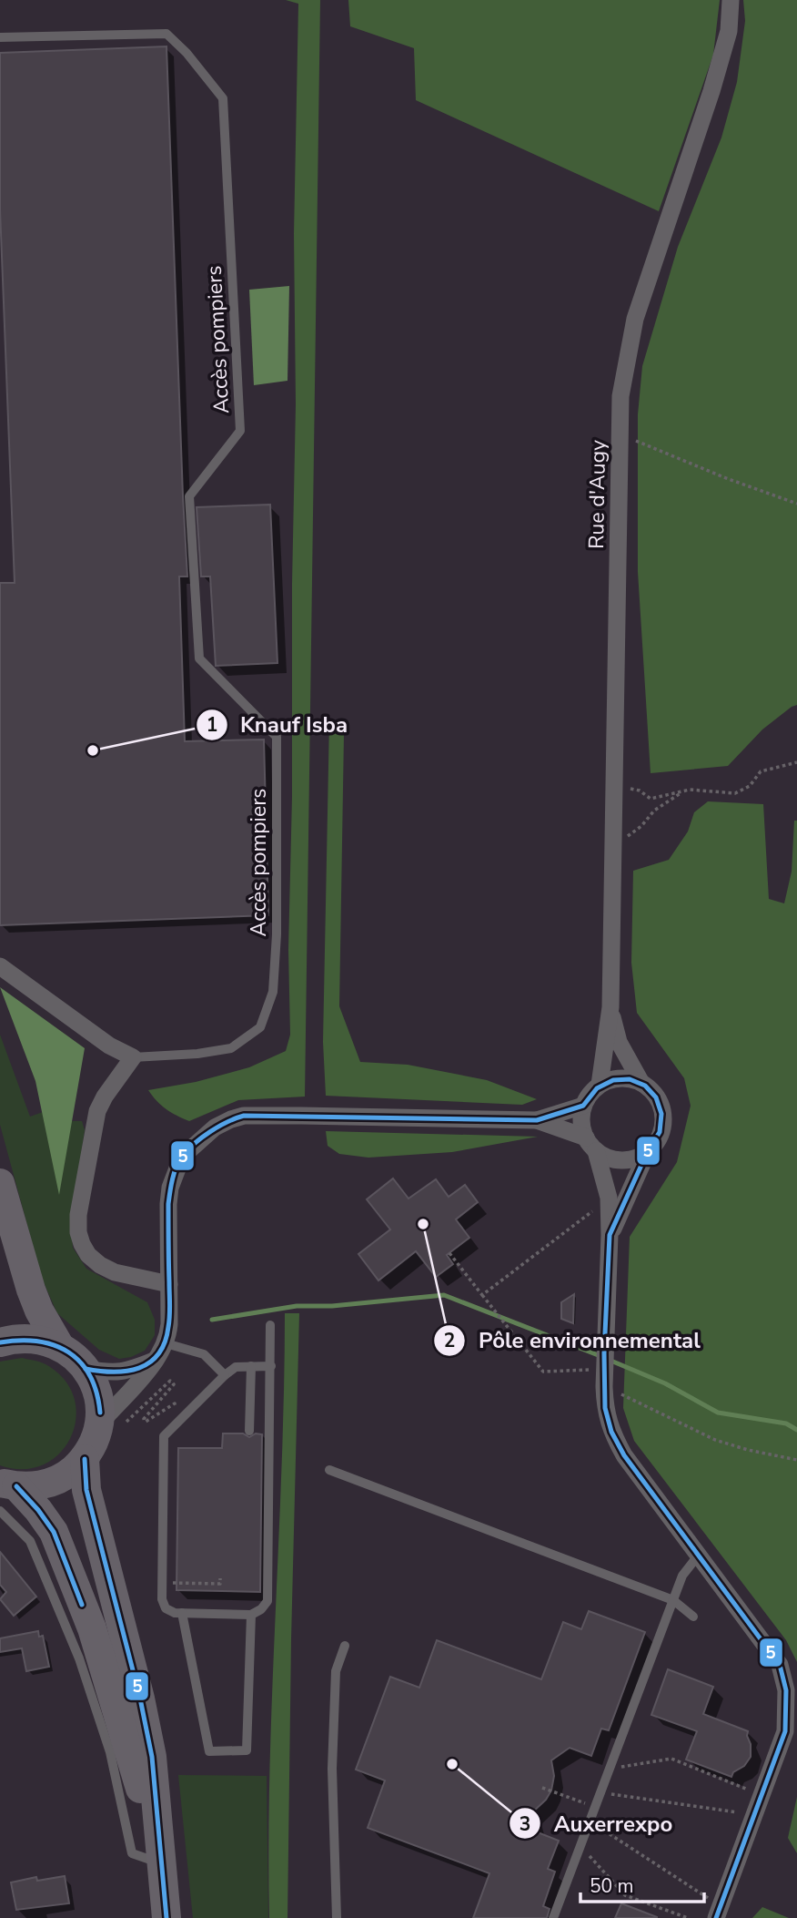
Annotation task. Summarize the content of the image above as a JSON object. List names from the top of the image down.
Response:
{
  "streets": {
    "street": ["Rue d'Augy"],
    "lane": ["Accès pompiers"]
  },
  "places": ["Knauf Isba", "Pôle environnemental", "Auxerrexpo"],
  "lines": ["transit line 5"],
  "scale_bar": "50 m"
}
